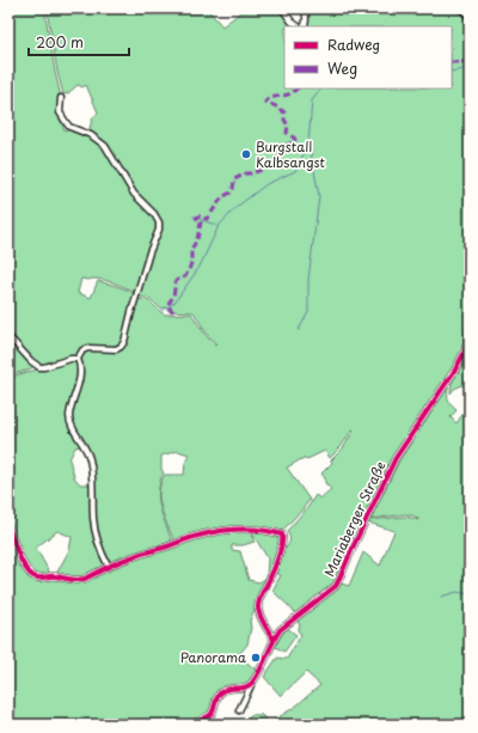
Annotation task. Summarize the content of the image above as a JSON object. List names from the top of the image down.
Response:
{
  "streets": {
    "street": ["Mariaberger Straße"]
  },
  "places": ["Burgstall Kalbsangst", "Panorama"],
  "legend": ["Radweg", "Weg"],
  "scale_bar": "200 m"
}
